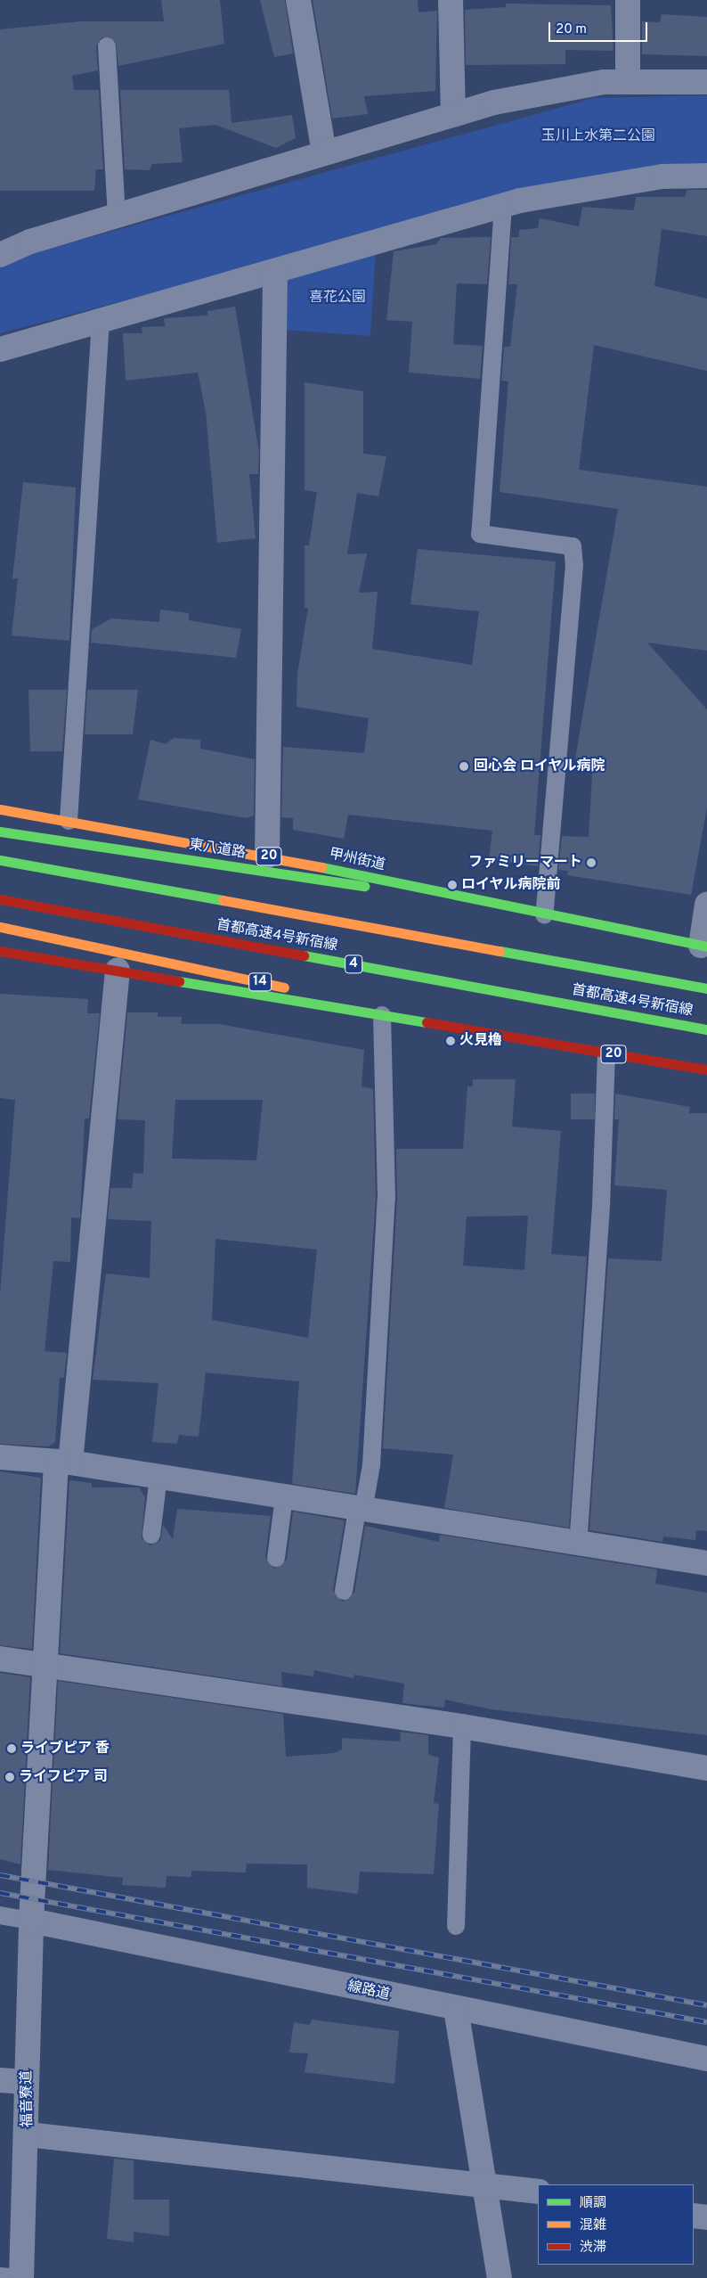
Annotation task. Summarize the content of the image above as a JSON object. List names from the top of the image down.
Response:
{
  "streets": {
    "main road": [
      "東八道路",
      "20",
      "甲州街道",
      "首都高速4号新宿線",
      "4",
      "14"
    ],
    "street": ["線路道", "福音寮道"]
  },
  "crossings": [
    ["東八道路", "甲州街道"],
    ["20", "14"],
    ["20", "福音寮道"],
    ["線路道", "福音寮道"]
  ],
  "parks": ["玉川上水第二公園", "喜花公園"],
  "places": [
    "回心会 ロイヤル病院",
    "ファミリーマート",
    "ロイヤル病院前",
    "火見櫓",
    "ライブピア 香",
    "ライフピア 司"
  ],
  "legend": ["順調", "混雑", "渋滞"],
  "scale_bar": "20 m"
}
